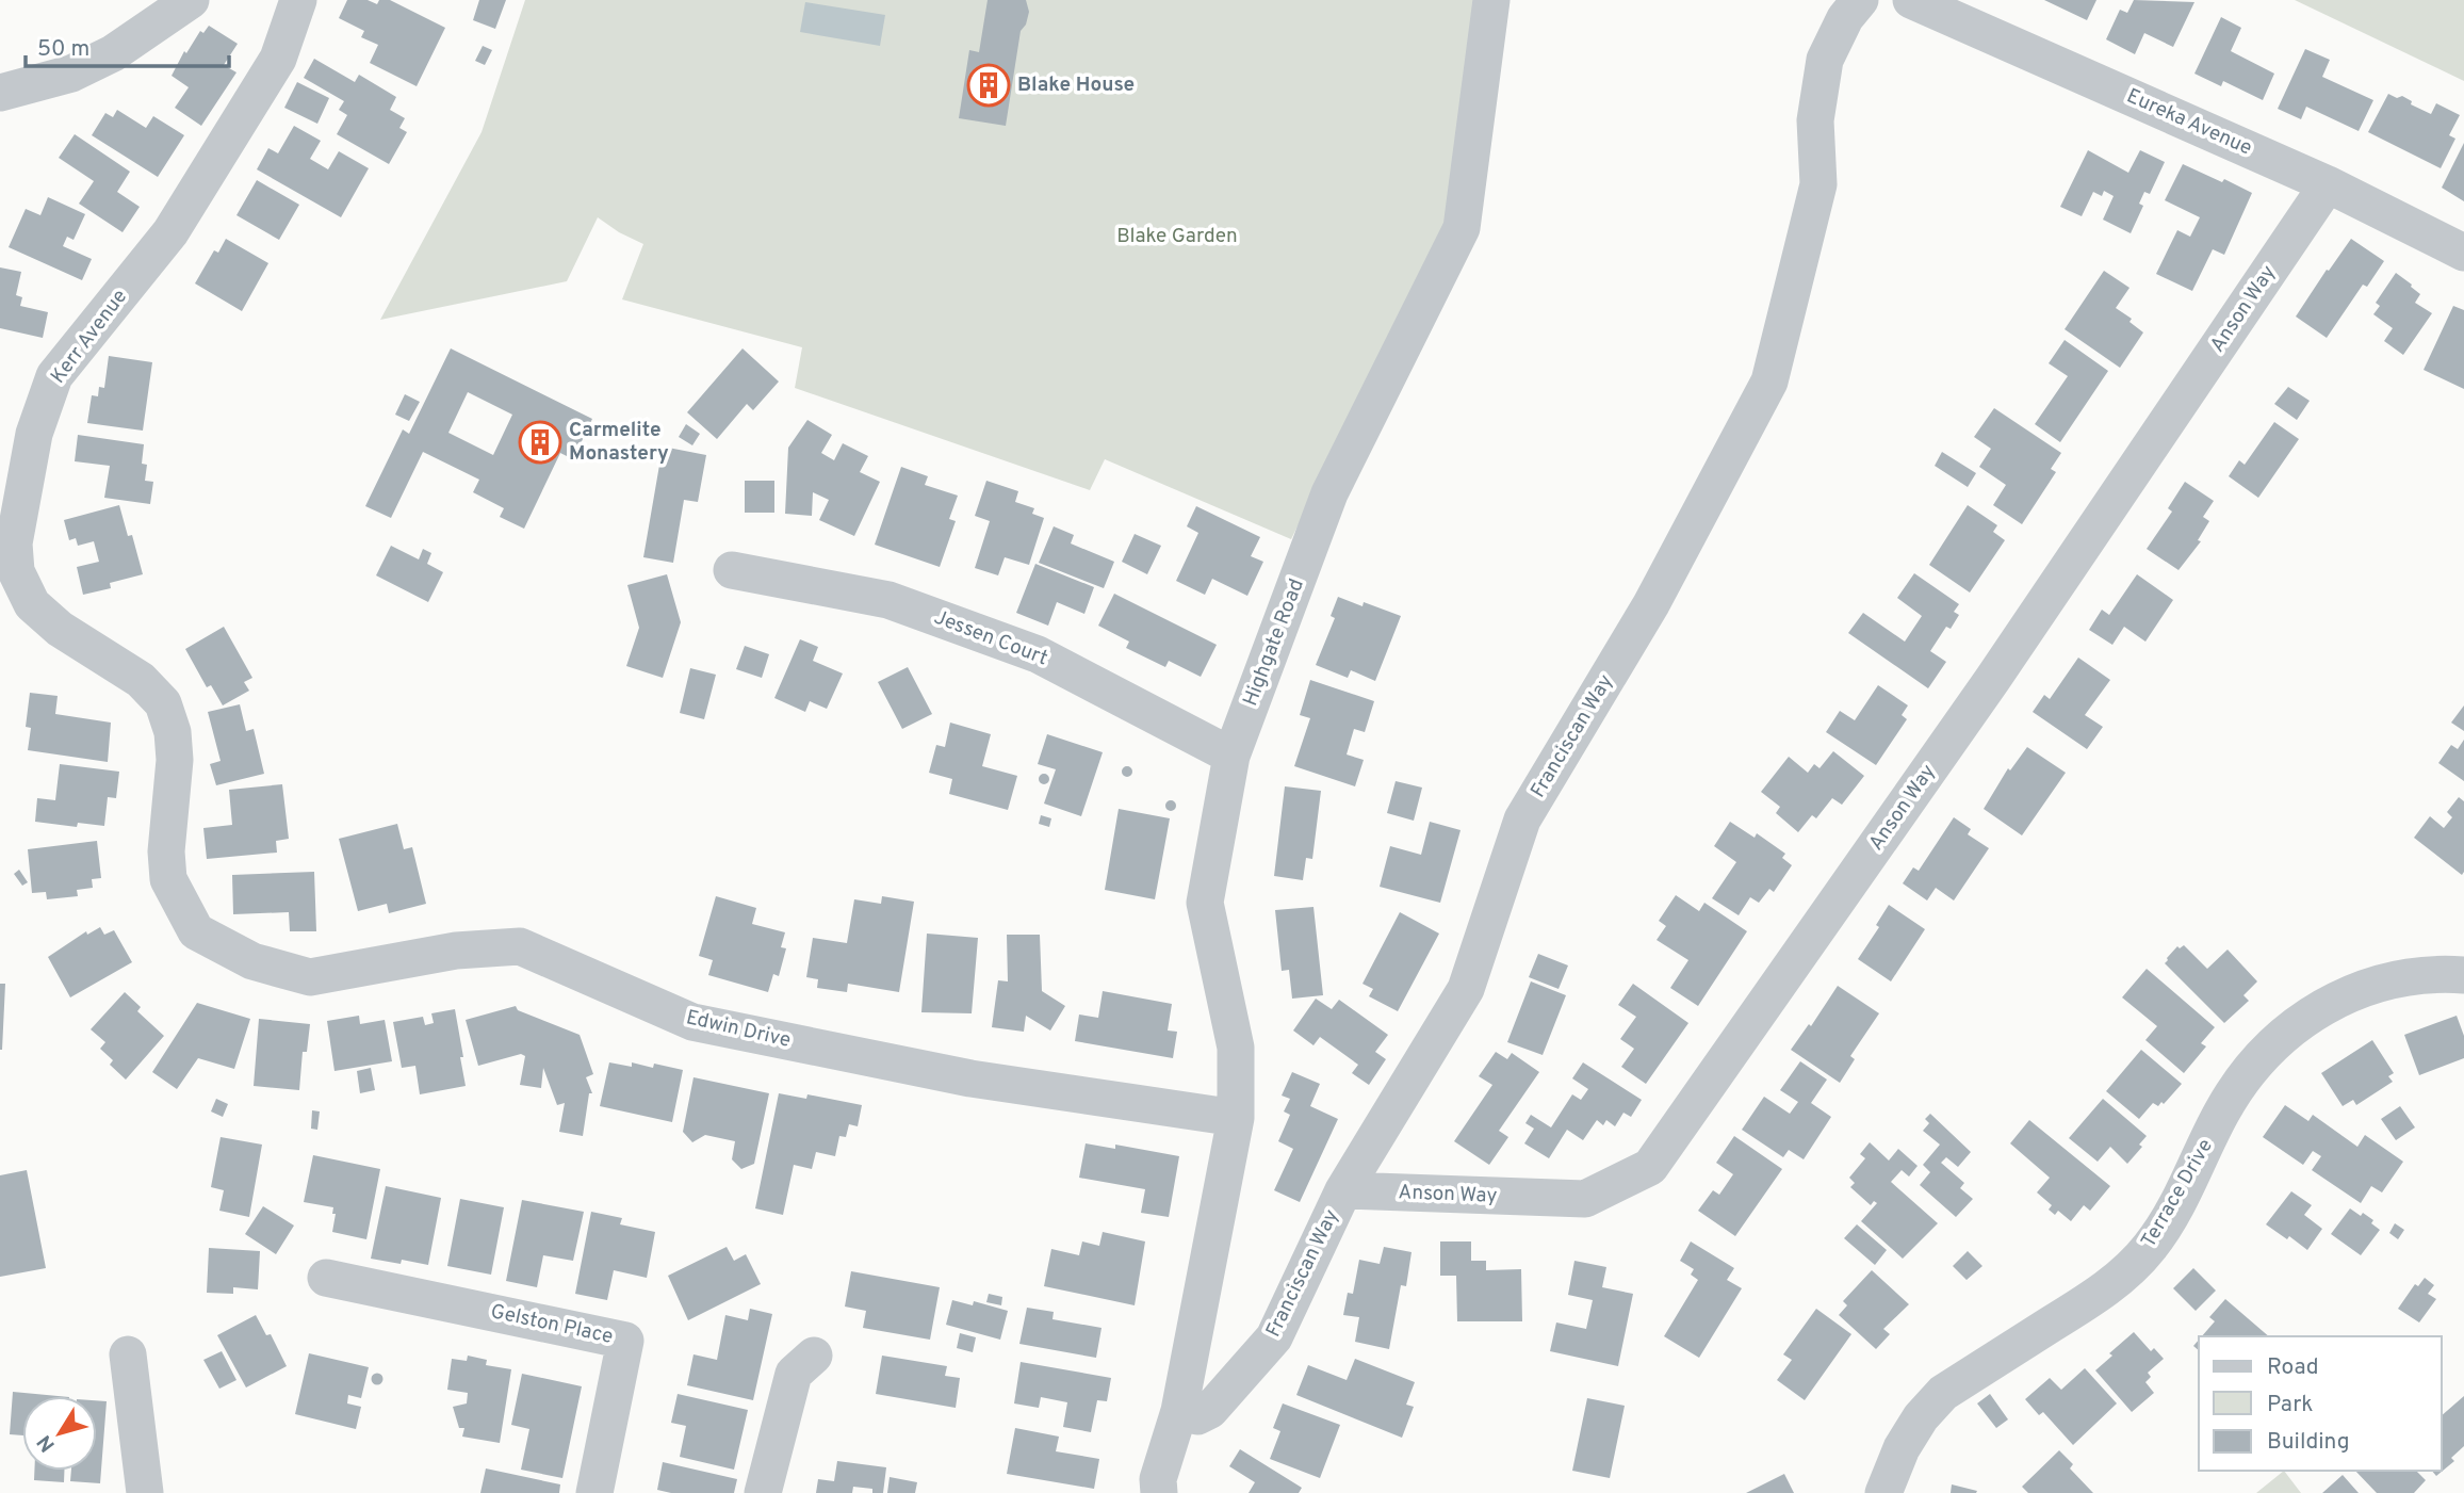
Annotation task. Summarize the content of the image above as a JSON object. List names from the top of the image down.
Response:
{
  "streets": {
    "street": [
      "Eureka Avenue",
      "Anson Way",
      "Kerr Avenue",
      "Jessen Court",
      "Highgate Road",
      "Franciscan Way",
      "Edwin Drive",
      "Terrace Drive",
      "Gelston Place"
    ]
  },
  "crossings": [
    ["Eureka Avenue", "Anson Way"],
    ["Anson Way", "Franciscan Way"],
    ["Kerr Avenue", "Edwin Drive"],
    ["Jessen Court", "Highgate Road"],
    ["Highgate Road", "Franciscan Way"],
    ["Highgate Road", "Edwin Drive"]
  ],
  "parks": ["Blake Garden"],
  "places": {
    "building": ["Blake House", "Carmelite Monastery"]
  },
  "legend": ["Road", "Park", "Building"],
  "scale_bar": "50 m",
  "north": "bottom left"
}
